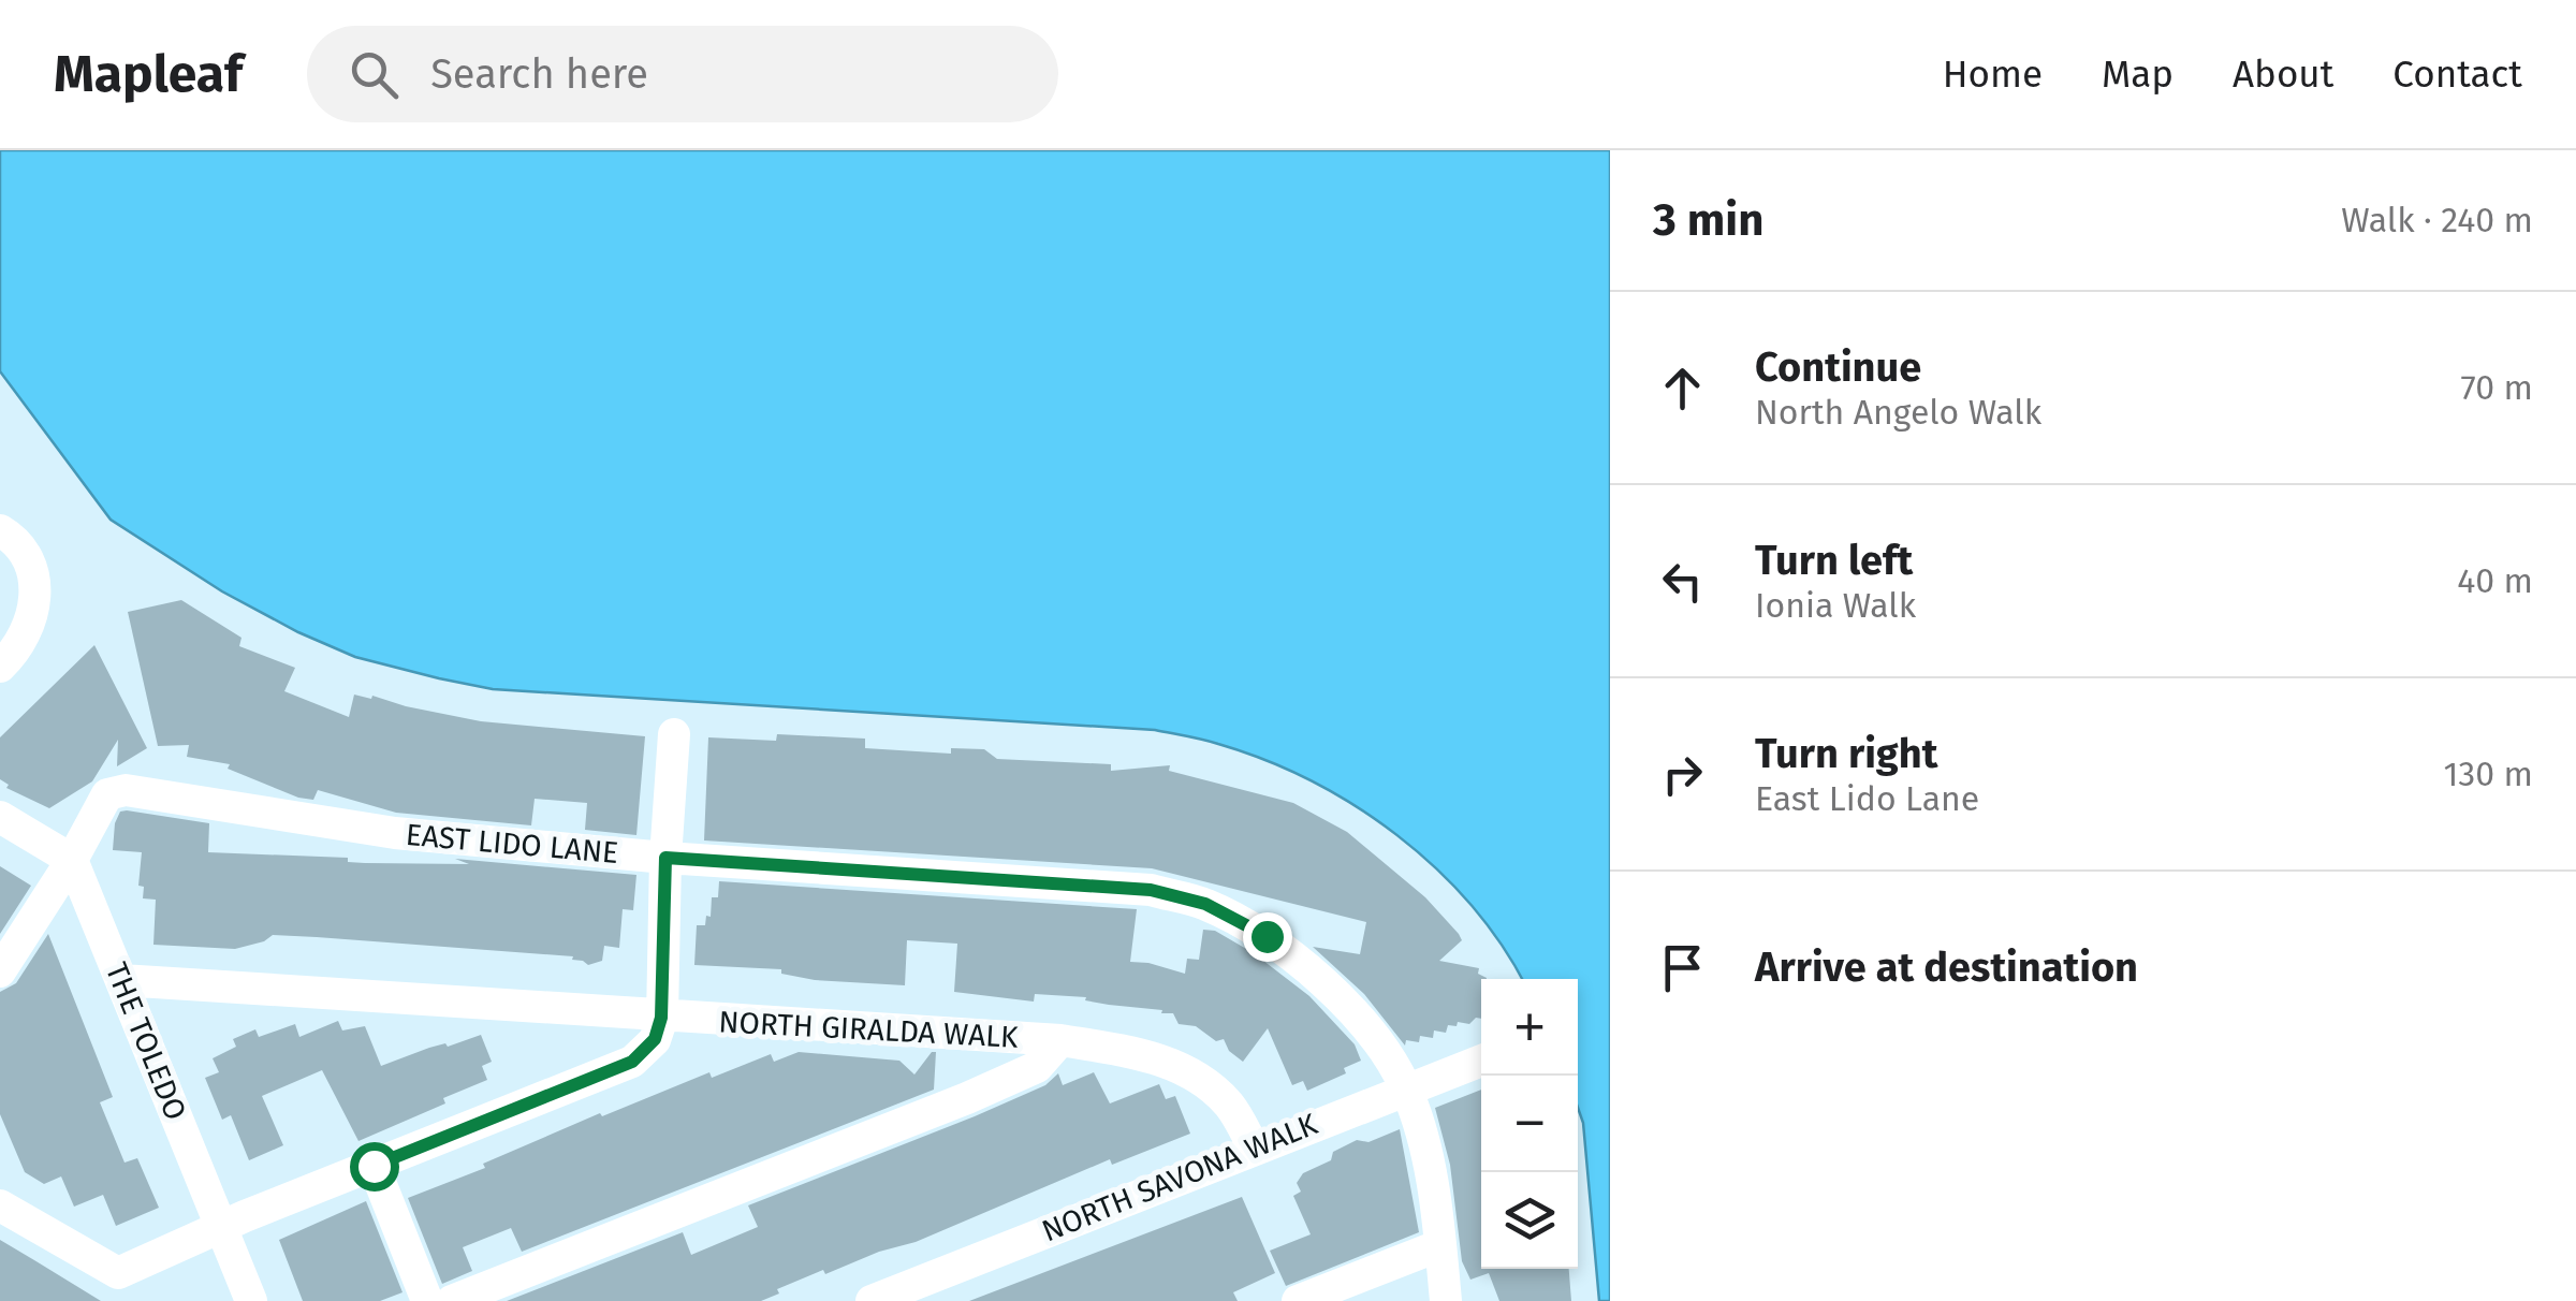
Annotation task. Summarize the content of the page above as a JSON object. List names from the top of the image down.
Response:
{
  "streets": {
    "street": [
      "EAST LIDO LANE",
      "NORTH GIRALDA WALK",
      "THE TOLEDO",
      "NORTH SAVONA WALK"
    ]
  },
  "crossings": [
    ["EAST LIDO LANE", "THE TOLEDO"],
    ["EAST LIDO LANE", "NORTH SAVONA WALK"],
    ["NORTH GIRALDA WALK", "THE TOLEDO"],
    ["NORTH GIRALDA WALK", "NORTH SAVONA WALK"]
  ],
  "page": {
    "header": "Mapleaf",
    "search": "Search here",
    "nav": [
      "Home",
      "Map",
      "About",
      "Contact"
    ],
    "heading": ["3 min", "Walk · 240 m"],
    "list": [
      ["Continue", "North Angelo Walk", "70 m"],
      ["Turn left", "Ionia Walk", "40 m"],
      ["Turn right", "East Lido Lane", "130 m"],
      "Arrive at destination"
    ],
    "map_buttons": ["+", "−"]
  }
}
